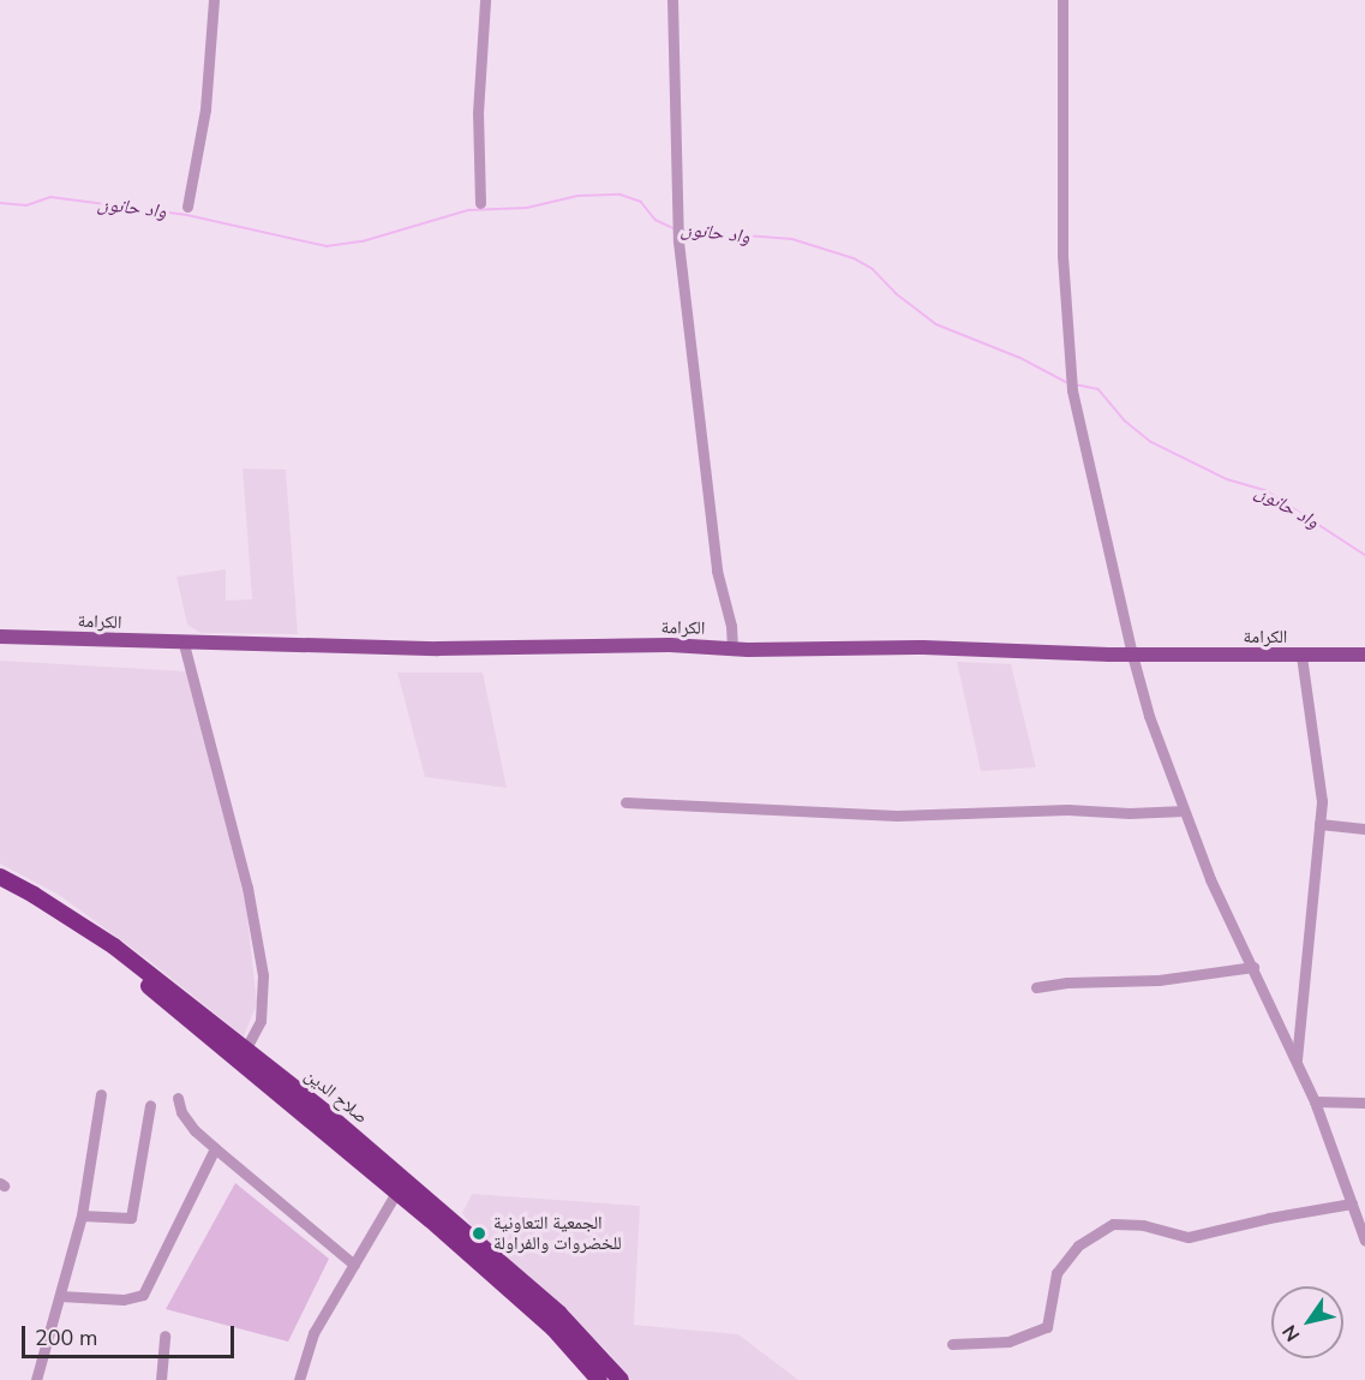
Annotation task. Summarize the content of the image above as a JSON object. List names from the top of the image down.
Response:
{
  "streets": {
    "highway": ["صلاح الدين"],
    "main road": ["الكرامة"]
  },
  "water": ["واد حانون"],
  "places": ["الجمعية التعاونية للخضروات والفراولة"],
  "scale_bar": "200 m",
  "north": "bottom left"
}
